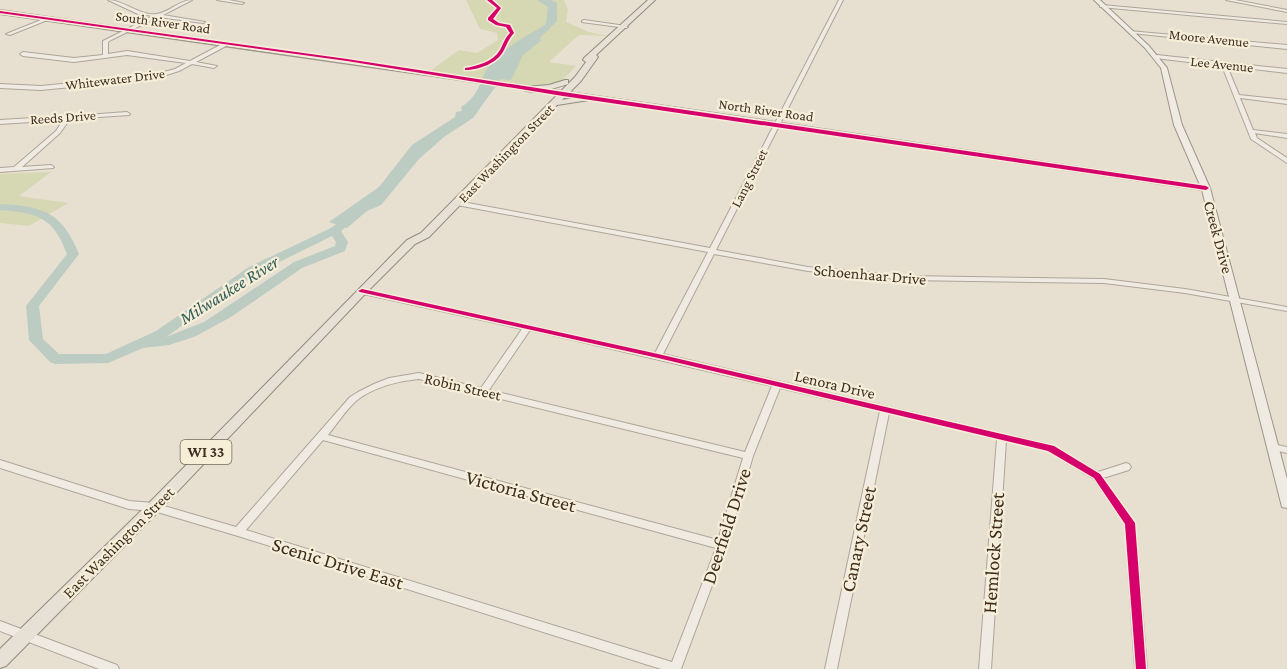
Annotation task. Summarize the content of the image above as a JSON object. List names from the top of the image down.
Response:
{
  "streets": {
    "main road": ["East Washington Street", "WI 33"],
    "street": [
      "South River Road",
      "Moore Avenue",
      "Lee Avenue",
      "Whitewater Drive",
      "North River Road",
      "Reeds Drive",
      "Lang Street",
      "Creek Drive",
      "Schoenhaar Drive",
      "Lenora Drive",
      "Robin Street",
      "Victoria Street",
      "Deerfield Drive",
      "Canary Street",
      "Hemlock Street",
      "Scenic Drive East"
    ]
  },
  "crossings": [
    ["South River Road", "Whitewater Drive"],
    ["South River Road", "North River Road"],
    ["Moore Avenue", "Creek Drive"],
    ["Lee Avenue", "Creek Drive"],
    ["North River Road", "East Washington Street"],
    ["North River Road", "Lang Street"],
    ["North River Road", "Creek Drive"],
    ["East Washington Street", "Schoenhaar Drive"],
    ["East Washington Street", "Lenora Drive"],
    ["East Washington Street", "Scenic Drive East"],
    ["Lang Street", "Schoenhaar Drive"],
    ["Lang Street", "Lenora Drive"],
    ["Creek Drive", "Schoenhaar Drive"],
    ["Lenora Drive", "Deerfield Drive"],
    ["Lenora Drive", "Canary Street"],
    ["Lenora Drive", "Hemlock Street"],
    ["Robin Street", "Victoria Street"],
    ["Robin Street", "Deerfield Drive"],
    ["Robin Street", "Scenic Drive East"],
    ["Victoria Street", "Deerfield Drive"],
    ["Deerfield Drive", "Scenic Drive East"]
  ],
  "water": ["Milwaukee River"]
}
